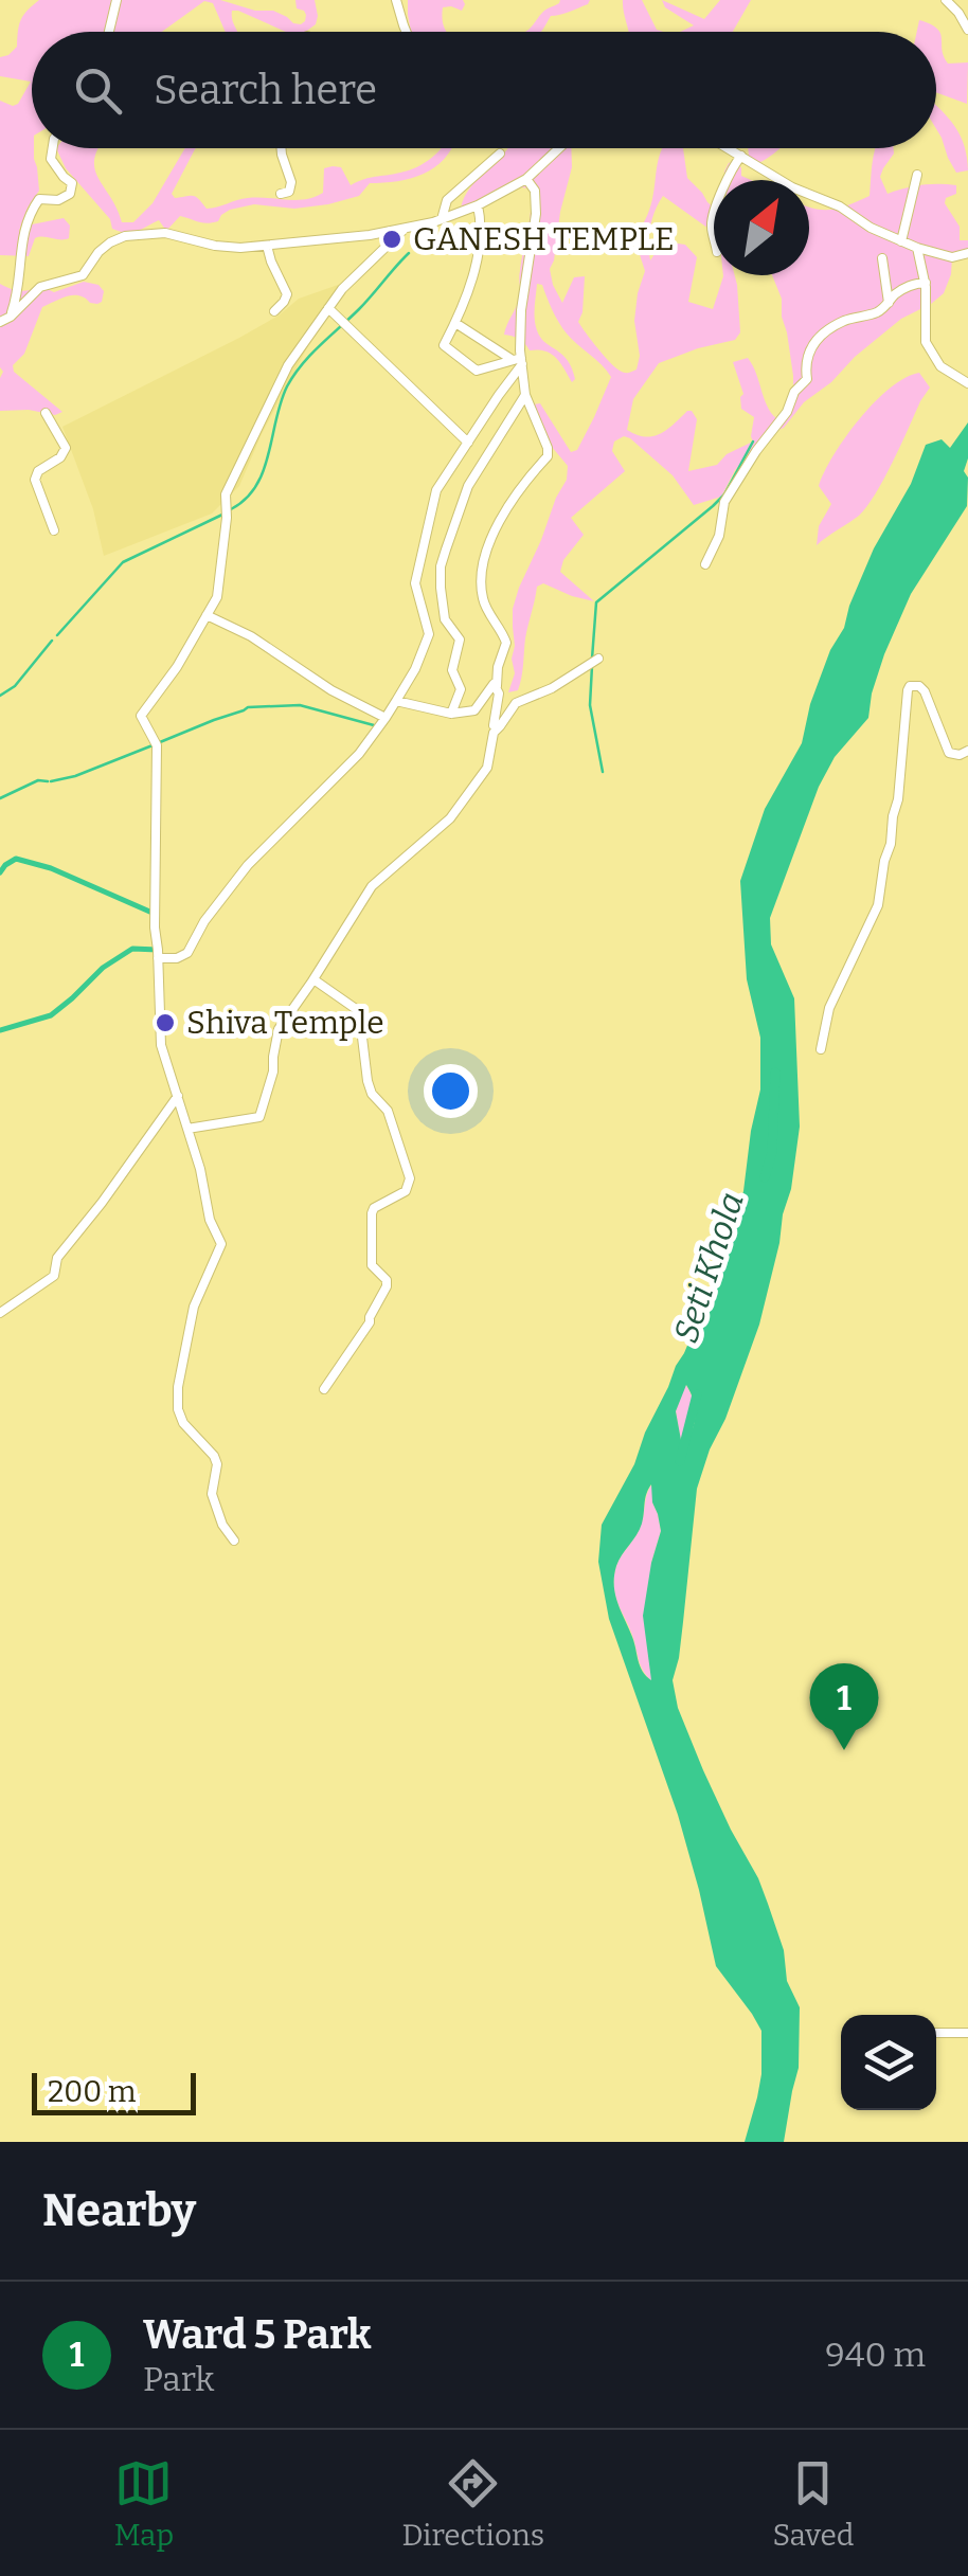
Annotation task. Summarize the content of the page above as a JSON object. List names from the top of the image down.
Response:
{
  "water": ["Seti Khola"],
  "places": ["GANESH TEMPLE", "Shiva Temple"],
  "scale_bar": "200 m",
  "north": "top right",
  "page": {
    "search": "Search here",
    "pins": "1",
    "scale": "200 m",
    "heading": "Nearby",
    "list": [
      {
        "mark": "1",
        "name": "Ward 5 Park",
        "note": "Park",
        "value": "940 m"
      }
    ],
    "nav": ["Map", "Directions", "Saved"]
  }
}
